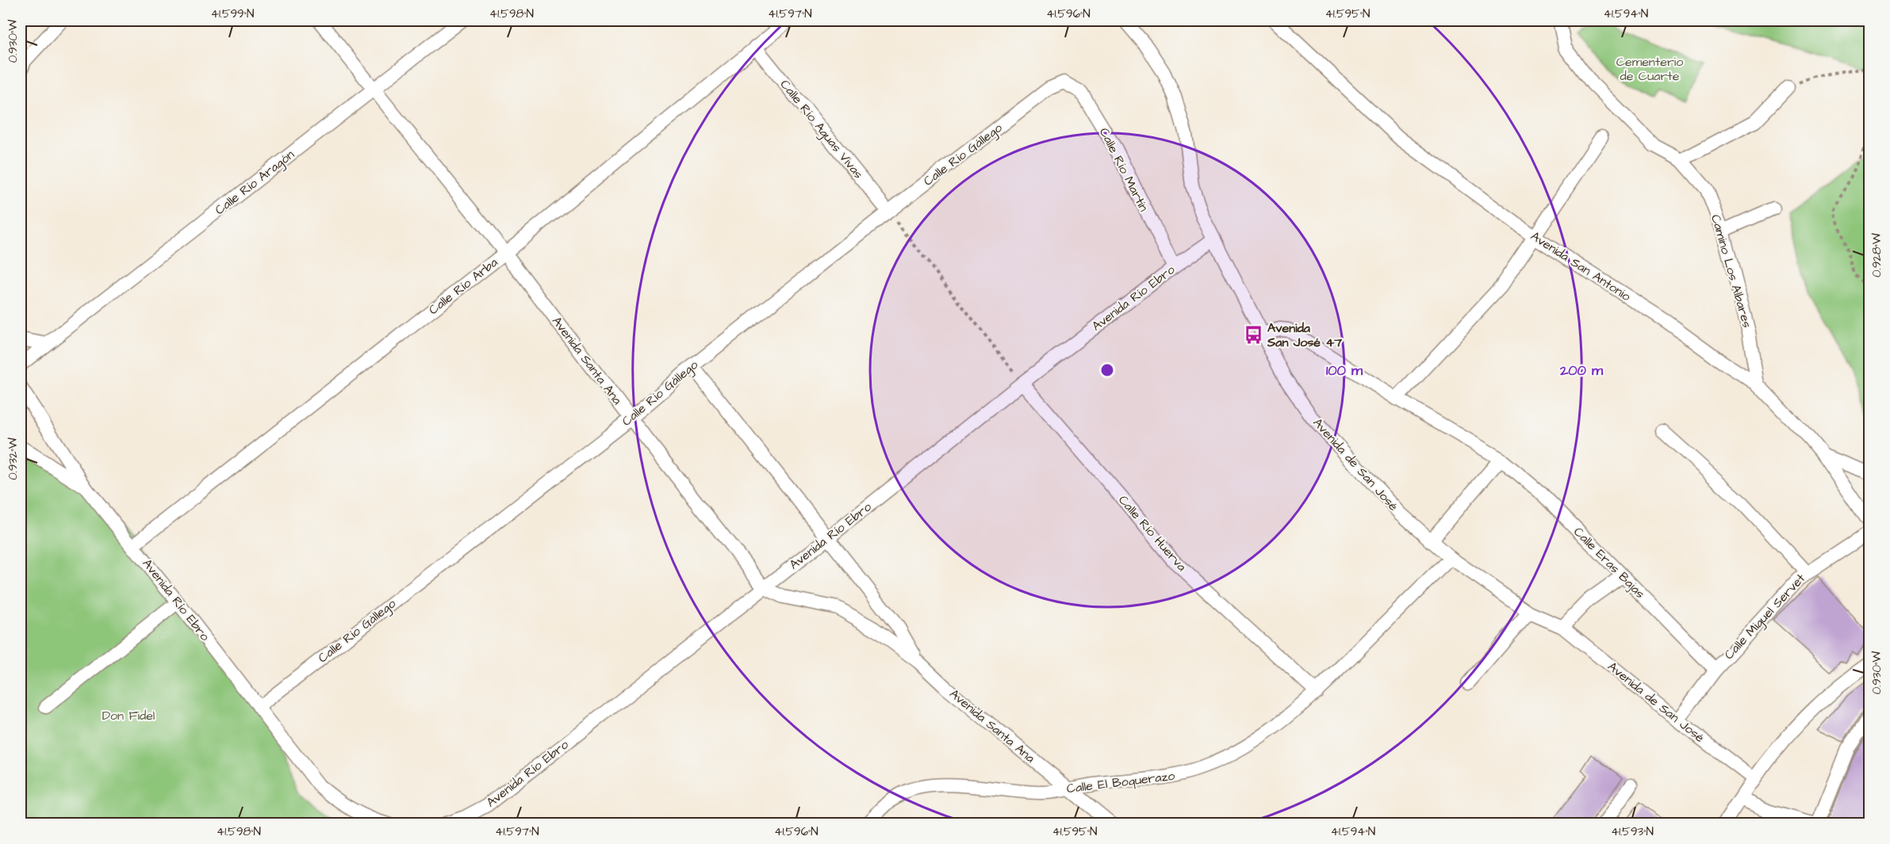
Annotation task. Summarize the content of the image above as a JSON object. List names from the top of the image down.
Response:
{
  "streets": {
    "street": [
      "Calle Río Aguas Vivas",
      "Calle Río Gállego",
      "Calle Río Martín",
      "Calle Río Aragón",
      "Avenida San Antonio",
      "Camino Los Albares",
      "Calle Río Arba",
      "Avenida Río Ebro",
      "Avenida Santa Ana",
      "Avenida de San José",
      "Calle Río Huerva",
      "Calle Eras Bajas",
      "Calle Miguel Servet",
      "Calle El Boquerazo"
    ]
  },
  "crossings": [
    ["Calle Río Aguas Vivas", "Calle Río Gállego"],
    ["Calle Río Aguas Vivas", "Calle Río Arba"],
    ["Calle Río Gállego", "Calle Río Martín"],
    ["Calle Río Gállego", "Avenida Río Ebro"],
    ["Calle Río Gállego", "Avenida Santa Ana"],
    ["Calle Río Martín", "Avenida Río Ebro"],
    ["Calle Río Aragón", "Avenida Santa Ana"],
    ["Avenida San Antonio", "Camino Los Albares"],
    ["Calle Río Arba", "Avenida Río Ebro"],
    ["Calle Río Arba", "Avenida Santa Ana"],
    ["Avenida Río Ebro", "Avenida Santa Ana"],
    ["Avenida Río Ebro", "Avenida de San José"],
    ["Avenida Río Ebro", "Calle Río Huerva"],
    ["Avenida Santa Ana", "Calle El Boquerazo"],
    ["Avenida de San José", "Calle Eras Bajas"],
    ["Avenida de San José", "Calle Miguel Servet"],
    ["Avenida de San José", "Calle El Boquerazo"],
    ["Calle Río Huerva", "Calle El Boquerazo"],
    ["Calle Eras Bajas", "Calle Miguel Servet"]
  ],
  "parks": ["Cementerio de Cuarte", "Don Fidel"],
  "places": {
    "bus stop": ["Avenida San José 47"]
  },
  "coordinates": [
    "41.599°N",
    "41.598°N",
    "41.597°N",
    "41.596°N",
    "41.595°N",
    "41.594°N",
    "0.930°W",
    "0.928°W",
    "0.932°W",
    "41.593°N"
  ],
  "rings": ["100 m", "200 m"]
}
